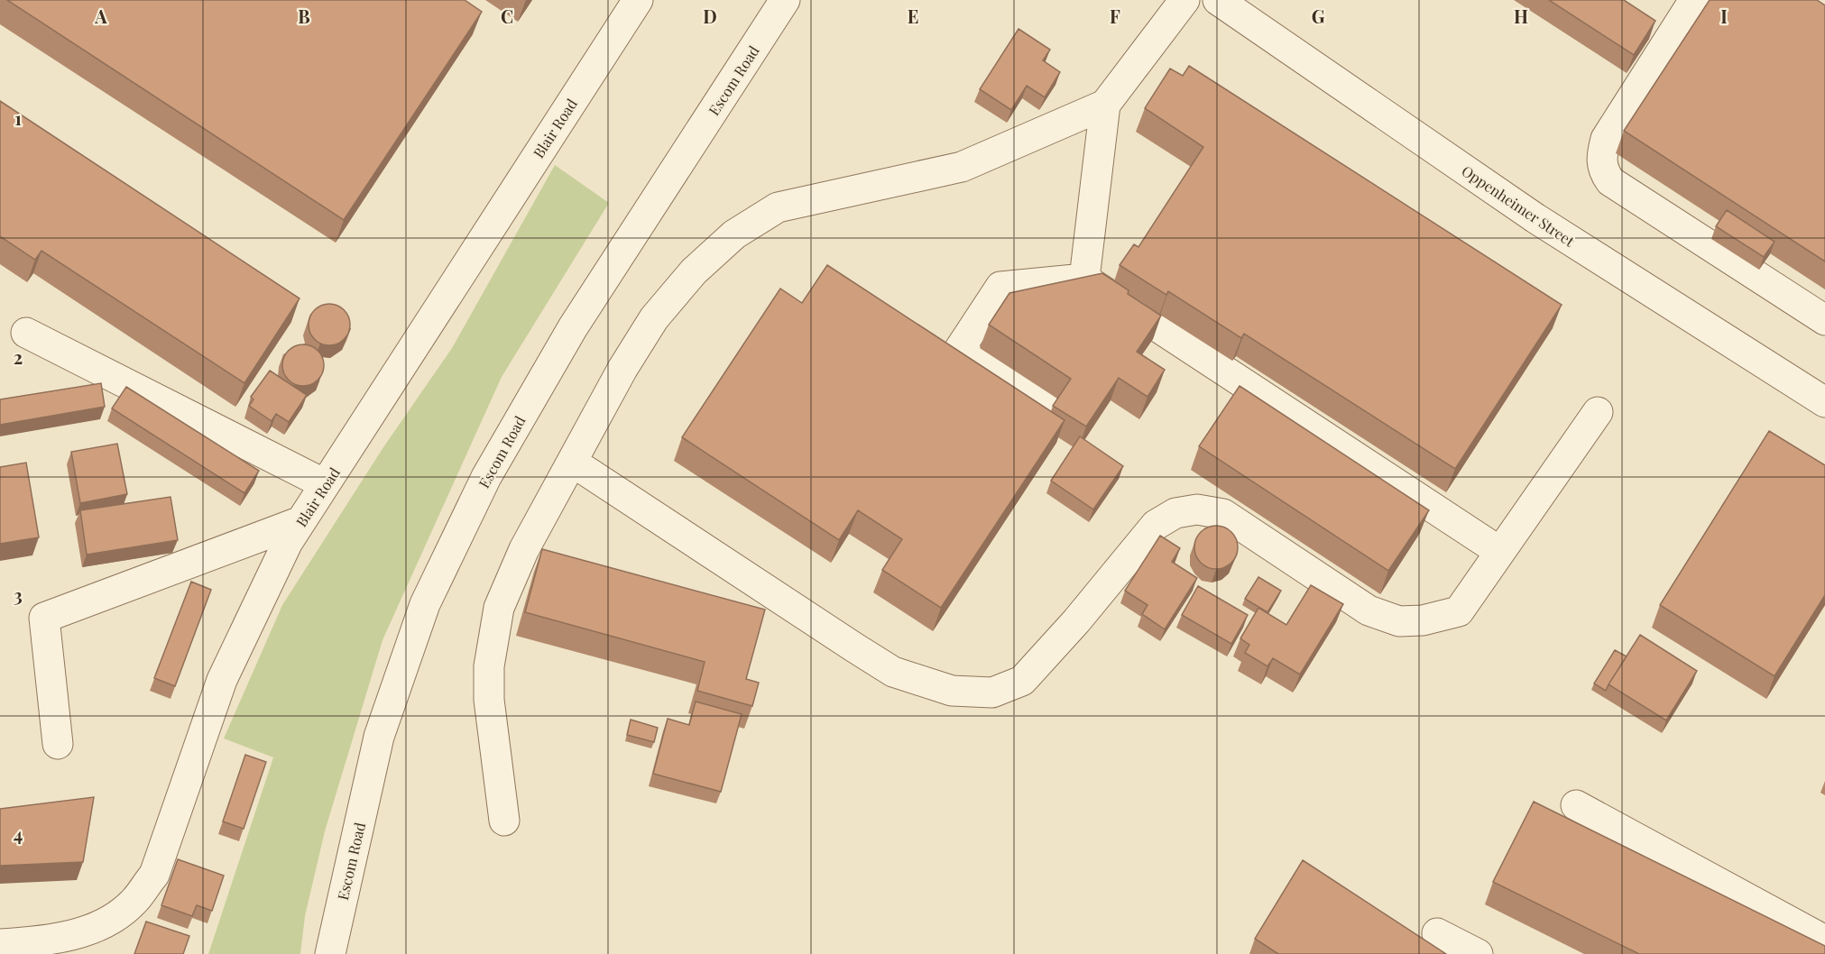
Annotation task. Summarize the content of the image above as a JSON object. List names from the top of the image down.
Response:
{
  "streets": {
    "street": ["Escom Road", "Blair Road", "Oppenheimer Street"]
  },
  "grid": {
    "columns": [
      "A",
      "B",
      "C",
      "D",
      "E",
      "F",
      "G",
      "H",
      "I"
    ],
    "rows": [
      "1",
      "2",
      "3",
      "4"
    ]
  }
}
